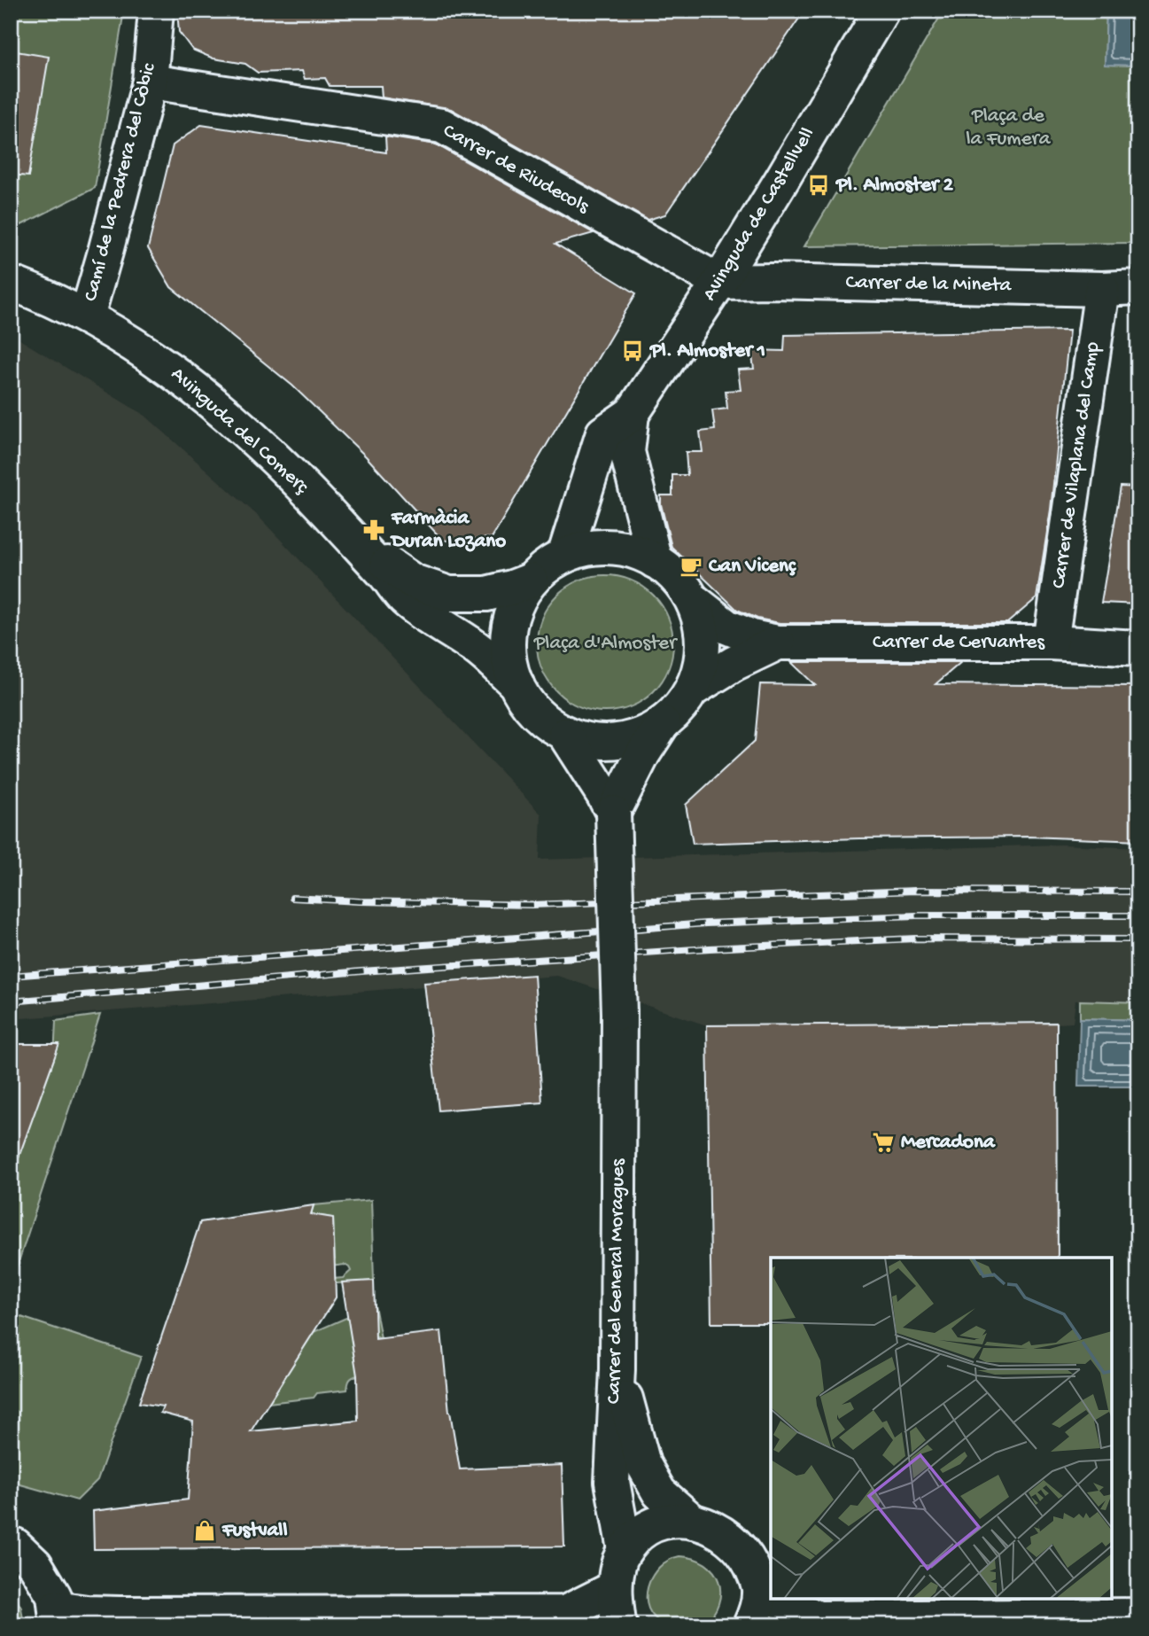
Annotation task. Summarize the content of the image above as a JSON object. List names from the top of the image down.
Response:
{
  "streets": {
    "street": [
      "Carrer de Riudecols",
      "Camí de la Pedrera del Còbic",
      "Avinguda de Castellvell",
      "Carrer de la Mineta",
      "Avinguda del Comerç",
      "Carrer de Vilaplana del Camp",
      "Carrer de Cervantes",
      "Carrer del General Moragues"
    ]
  },
  "crossings": [
    ["Carrer de Riudecols", "Camí de la Pedrera del Còbic"],
    ["Carrer de Riudecols", "Avinguda de Castellvell"],
    ["Carrer de Riudecols", "Carrer de la Mineta"],
    ["Camí de la Pedrera del Còbic", "Avinguda del Comerç"],
    ["Avinguda de Castellvell", "Carrer de la Mineta"],
    ["Avinguda de Castellvell", "Avinguda del Comerç"],
    ["Avinguda de Castellvell", "Carrer de Cervantes"],
    ["Carrer de la Mineta", "Carrer de Vilaplana del Camp"],
    ["Avinguda del Comerç", "Carrer de Cervantes"],
    ["Carrer de Vilaplana del Camp", "Carrer de Cervantes"]
  ],
  "parks": ["Plaça de la Fumera", "Plaça d'Almoster"],
  "places": {
    "bus stop": ["Pl. Almoster 2", "Pl. Almoster 1"],
    "pharmacy": ["Farmàcia Duran Lozano"],
    "cafe": ["Can Vicenç"],
    "supermarket": ["Mercadona"],
    "shop": ["Fustvall"]
  }
}
